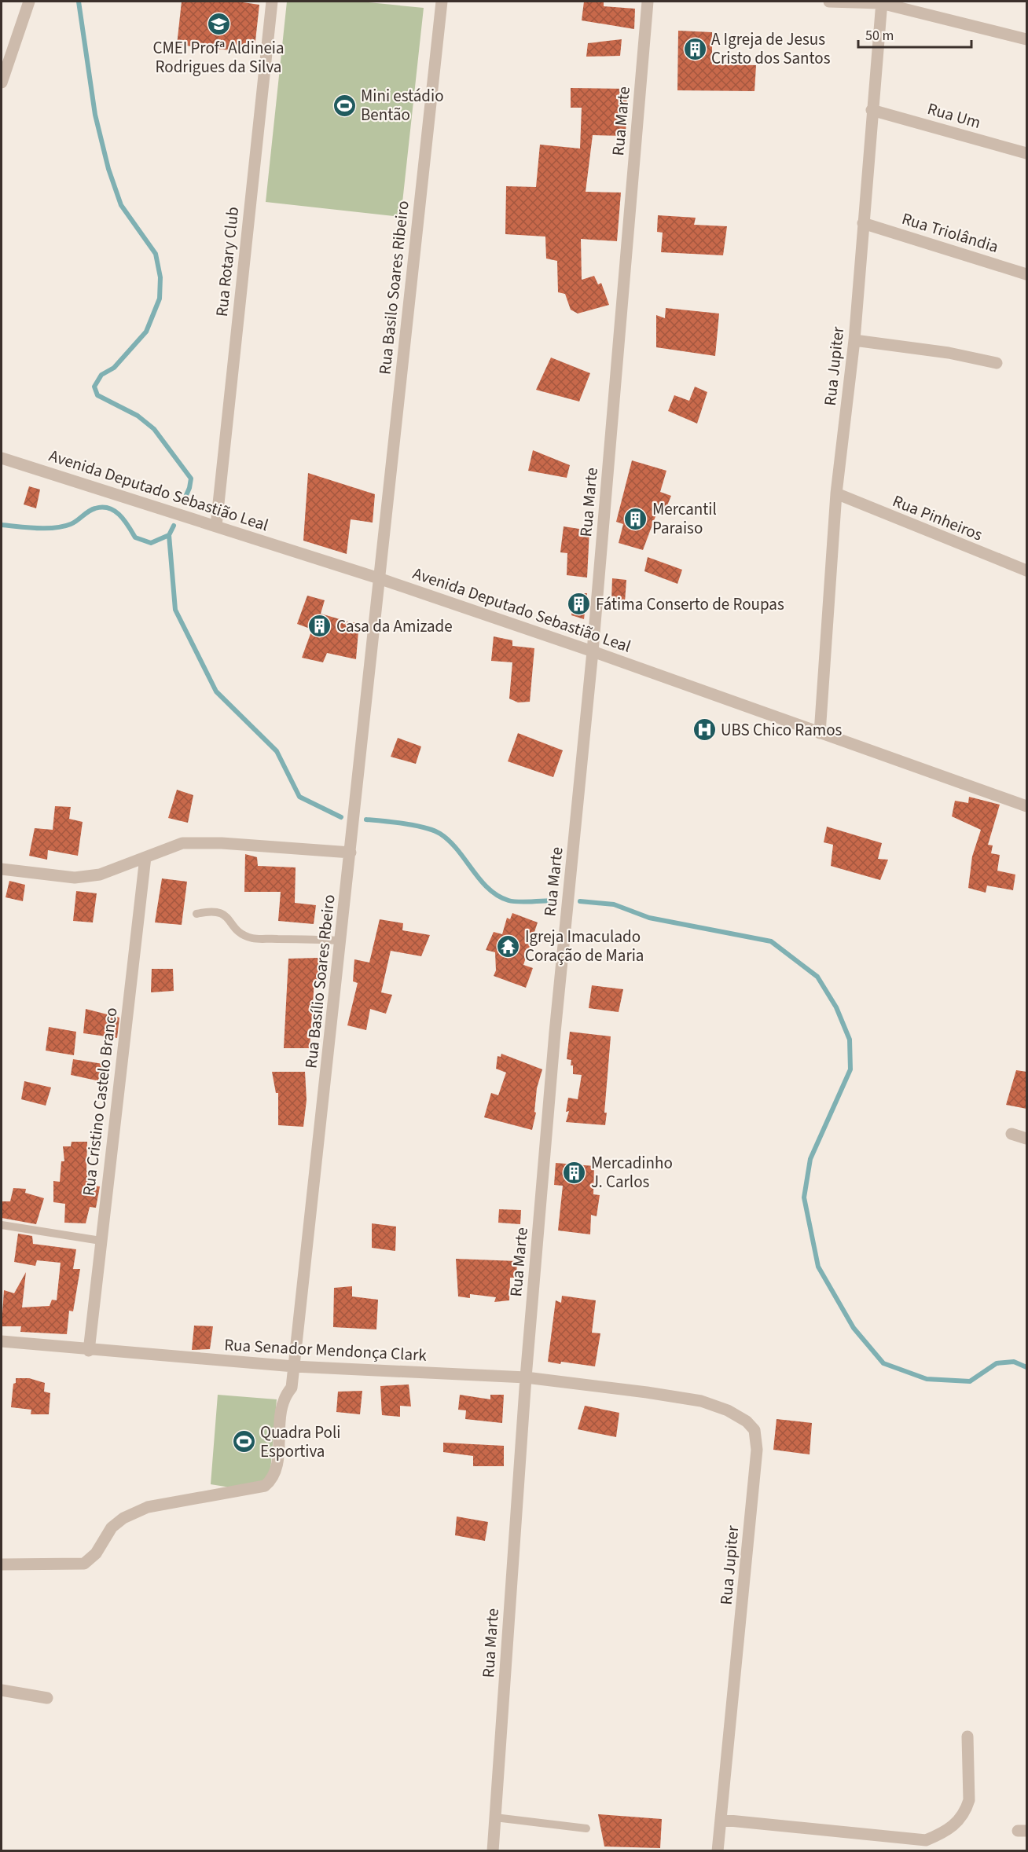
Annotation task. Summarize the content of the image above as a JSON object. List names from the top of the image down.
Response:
{
  "streets": {
    "street": [
      "Rua Um",
      "Rua Marte",
      "Rua Triolândia",
      "Rua Rotary Club",
      "Rua Basilo Soares Ribeiro",
      "Rua Jupiter",
      "Avenida Deputado Sebastião Leal",
      "Rua Pinheiros",
      "Rua Basílio Soares Rbeiro",
      "Rua Cristino Castelo Branco",
      "Rua Senador Mendonça Clark"
    ]
  },
  "crossings": [
    ["Rua Um", "Rua Jupiter"],
    ["Rua Marte", "Avenida Deputado Sebastião Leal"],
    ["Rua Marte", "Rua Senador Mendonça Clark"],
    ["Rua Triolândia", "Rua Jupiter"],
    ["Rua Rotary Club", "Avenida Deputado Sebastião Leal"],
    ["Rua Basilo Soares Ribeiro", "Avenida Deputado Sebastião Leal"],
    ["Rua Basilo Soares Ribeiro", "Rua Basílio Soares Rbeiro"],
    ["Rua Jupiter", "Avenida Deputado Sebastião Leal"],
    ["Rua Jupiter", "Rua Pinheiros"],
    ["Rua Jupiter", "Rua Senador Mendonça Clark"],
    ["Avenida Deputado Sebastião Leal", "Rua Basílio Soares Rbeiro"],
    ["Rua Basílio Soares Rbeiro", "Rua Senador Mendonça Clark"],
    ["Rua Cristino Castelo Branco", "Rua Senador Mendonça Clark"]
  ],
  "places": {
    "school or university": ["CMEI Profª Aldineia Rodrigues da Silva"],
    "building": [
      "A Igreja de Jesus Cristo dos Santos",
      "Mercantil Paraiso",
      "Fátima Conserto de Roupas",
      "Casa da Amizade",
      "Mercadinho J. Carlos"
    ],
    "sports": ["Mini estádio Bentão", "Quadra Poli Esportiva"],
    "hospital": ["UBS Chico Ramos"],
    "temple": ["Igreja Imaculado Coração de Maria"]
  },
  "scale_bar": "50 m"
}
